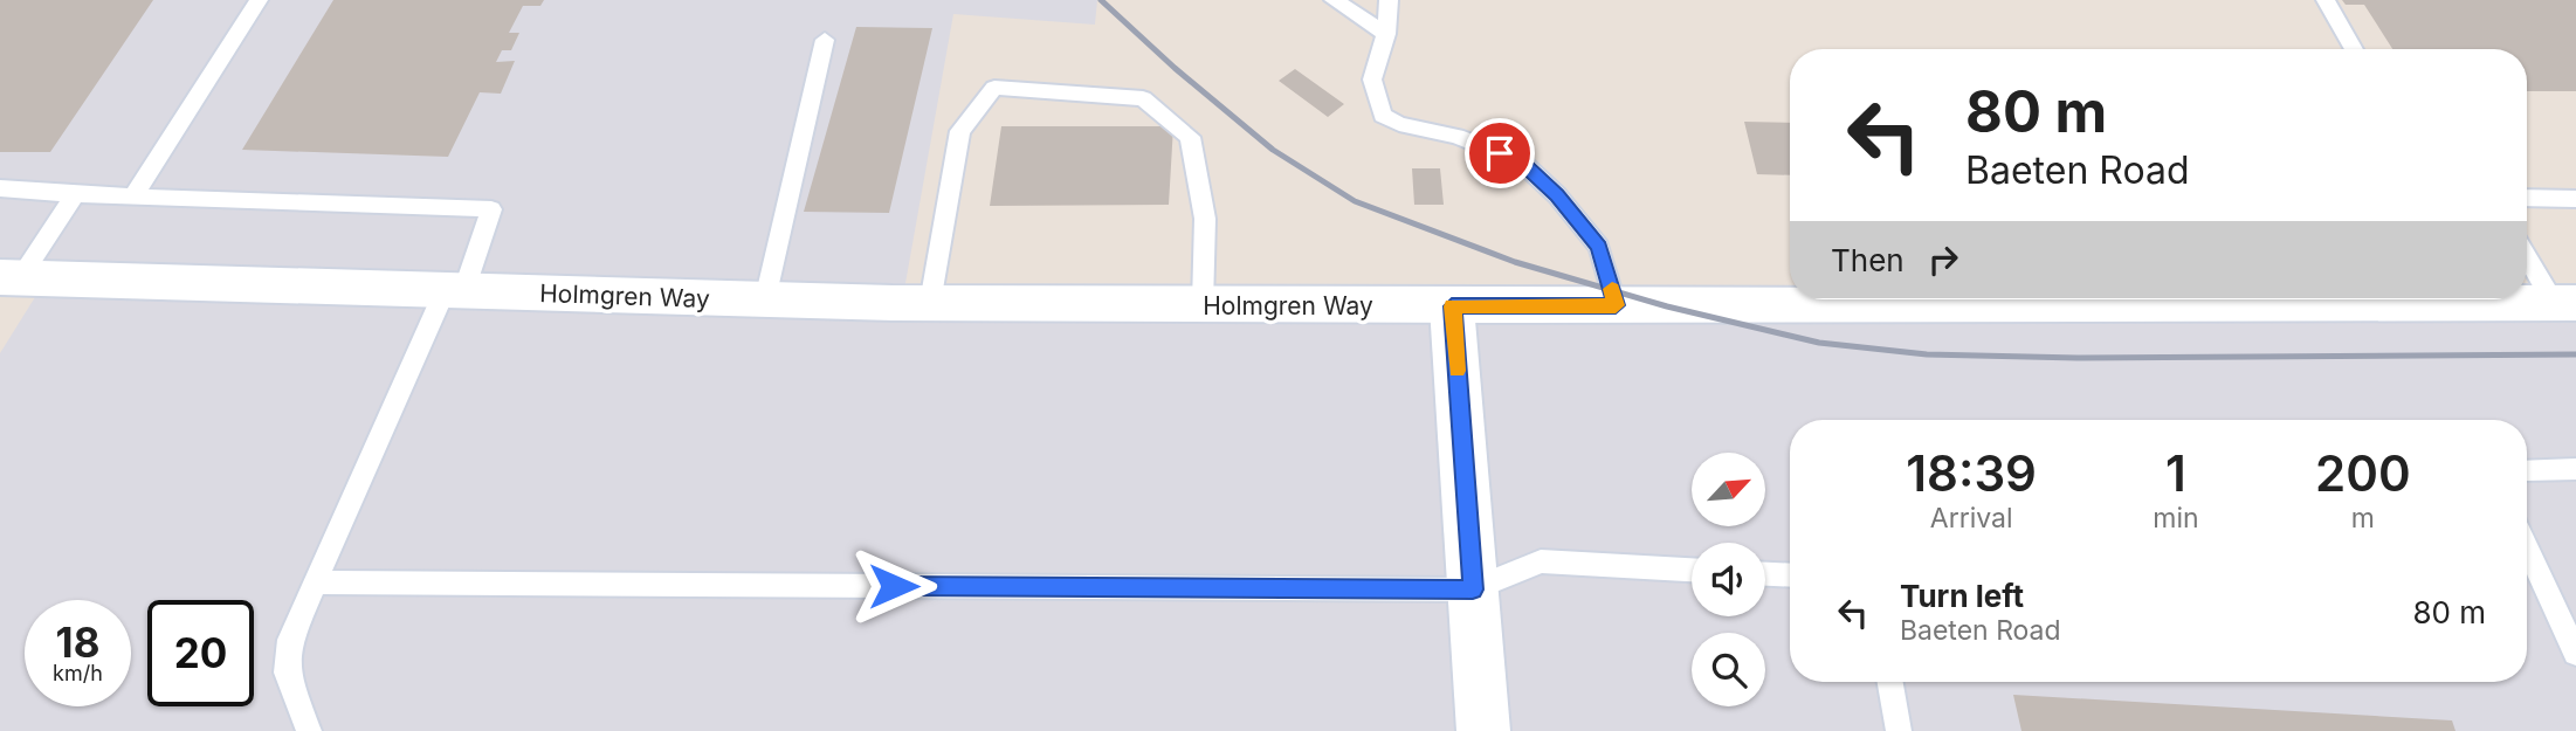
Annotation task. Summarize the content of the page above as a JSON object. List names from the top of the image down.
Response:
{
  "streets": {
    "street": ["Holmgren Way"]
  },
  "north": "top right",
  "page": {
    "turn": ["80 m", "Baeten Road"],
    "then": "Then",
    "eta": [
      "18:39",
      "Arrival",
      "1",
      "min",
      "200",
      "m"
    ],
    "list": [
      {
        "name": "Turn left",
        "note": "Baeten Road",
        "value": "80 m"
      }
    ],
    "speed": "18 km/h",
    "limit": "20"
  }
}
